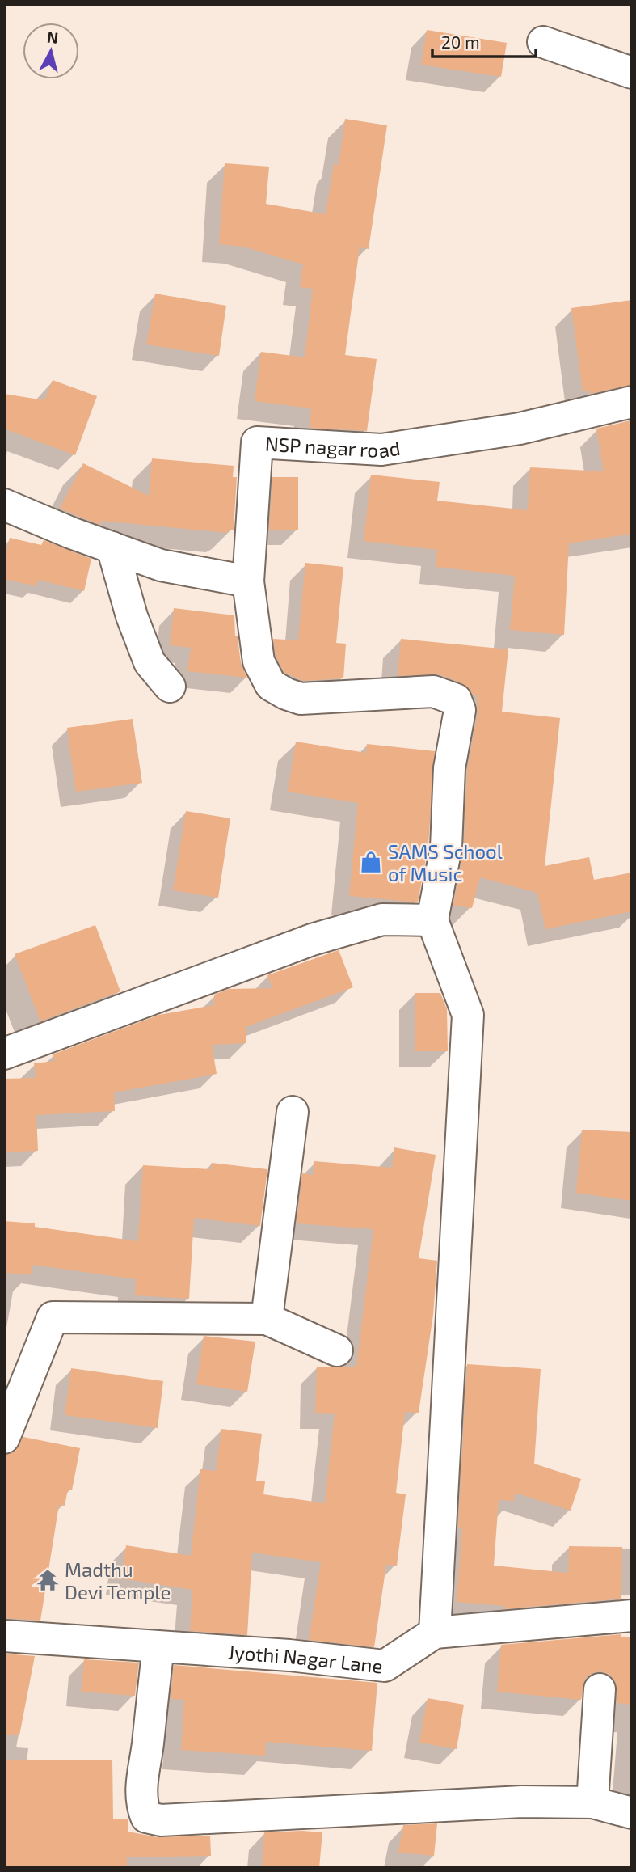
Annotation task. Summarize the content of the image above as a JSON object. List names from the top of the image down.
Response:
{
  "streets": {
    "street": ["NSP nagar road", "Jyothi Nagar Lane"]
  },
  "places": {
    "shop": ["SAMS School of Music"],
    "temple": ["Madthu Devi Temple"]
  },
  "scale_bar": "20 m",
  "north": "top"
}
